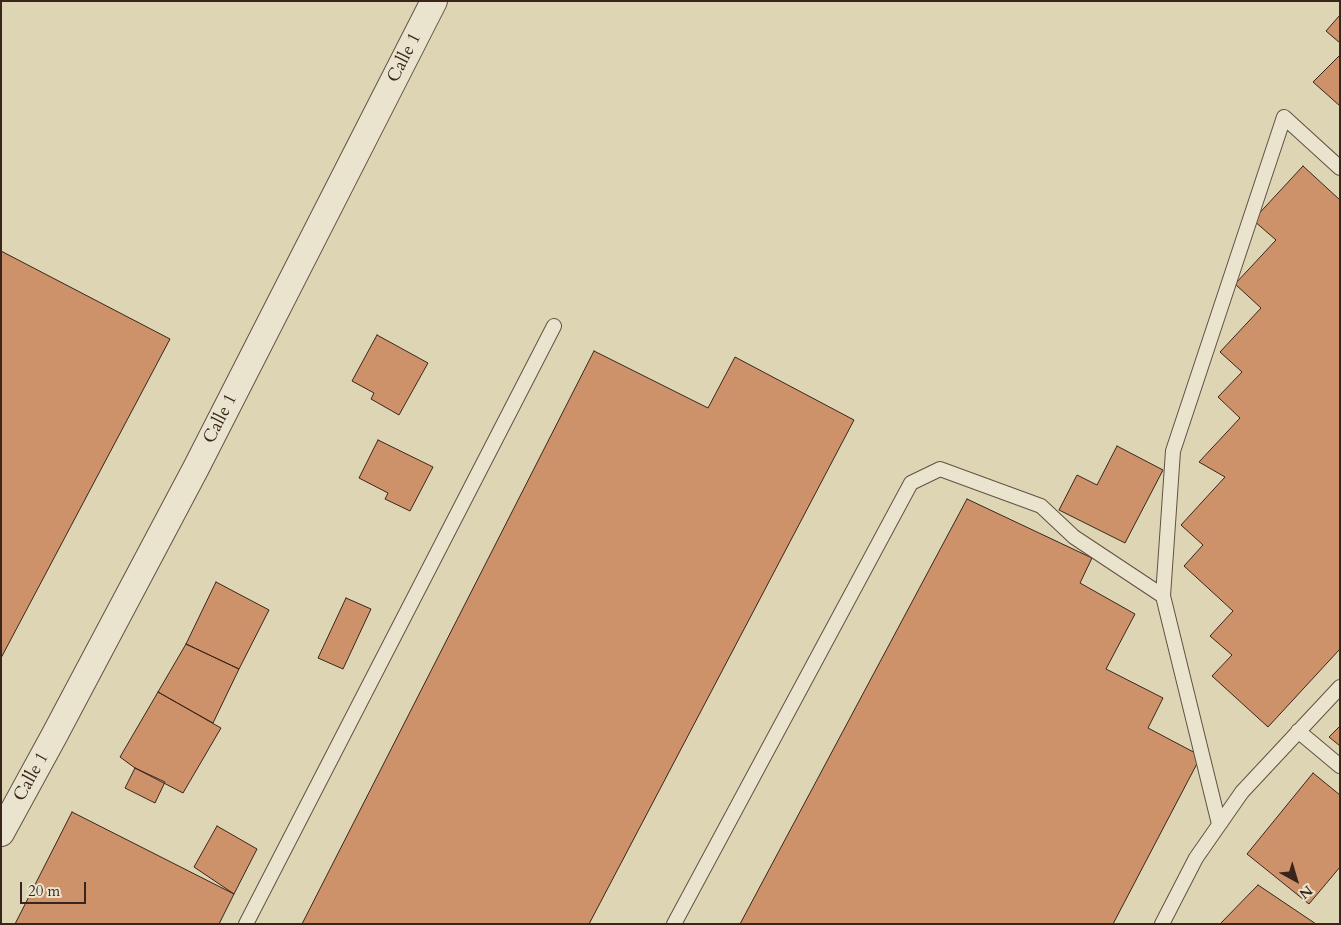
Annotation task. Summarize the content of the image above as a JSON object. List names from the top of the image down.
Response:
{
  "streets": {
    "street": ["Calle 1"]
  },
  "scale_bar": "20 m",
  "north": "bottom right"
}
